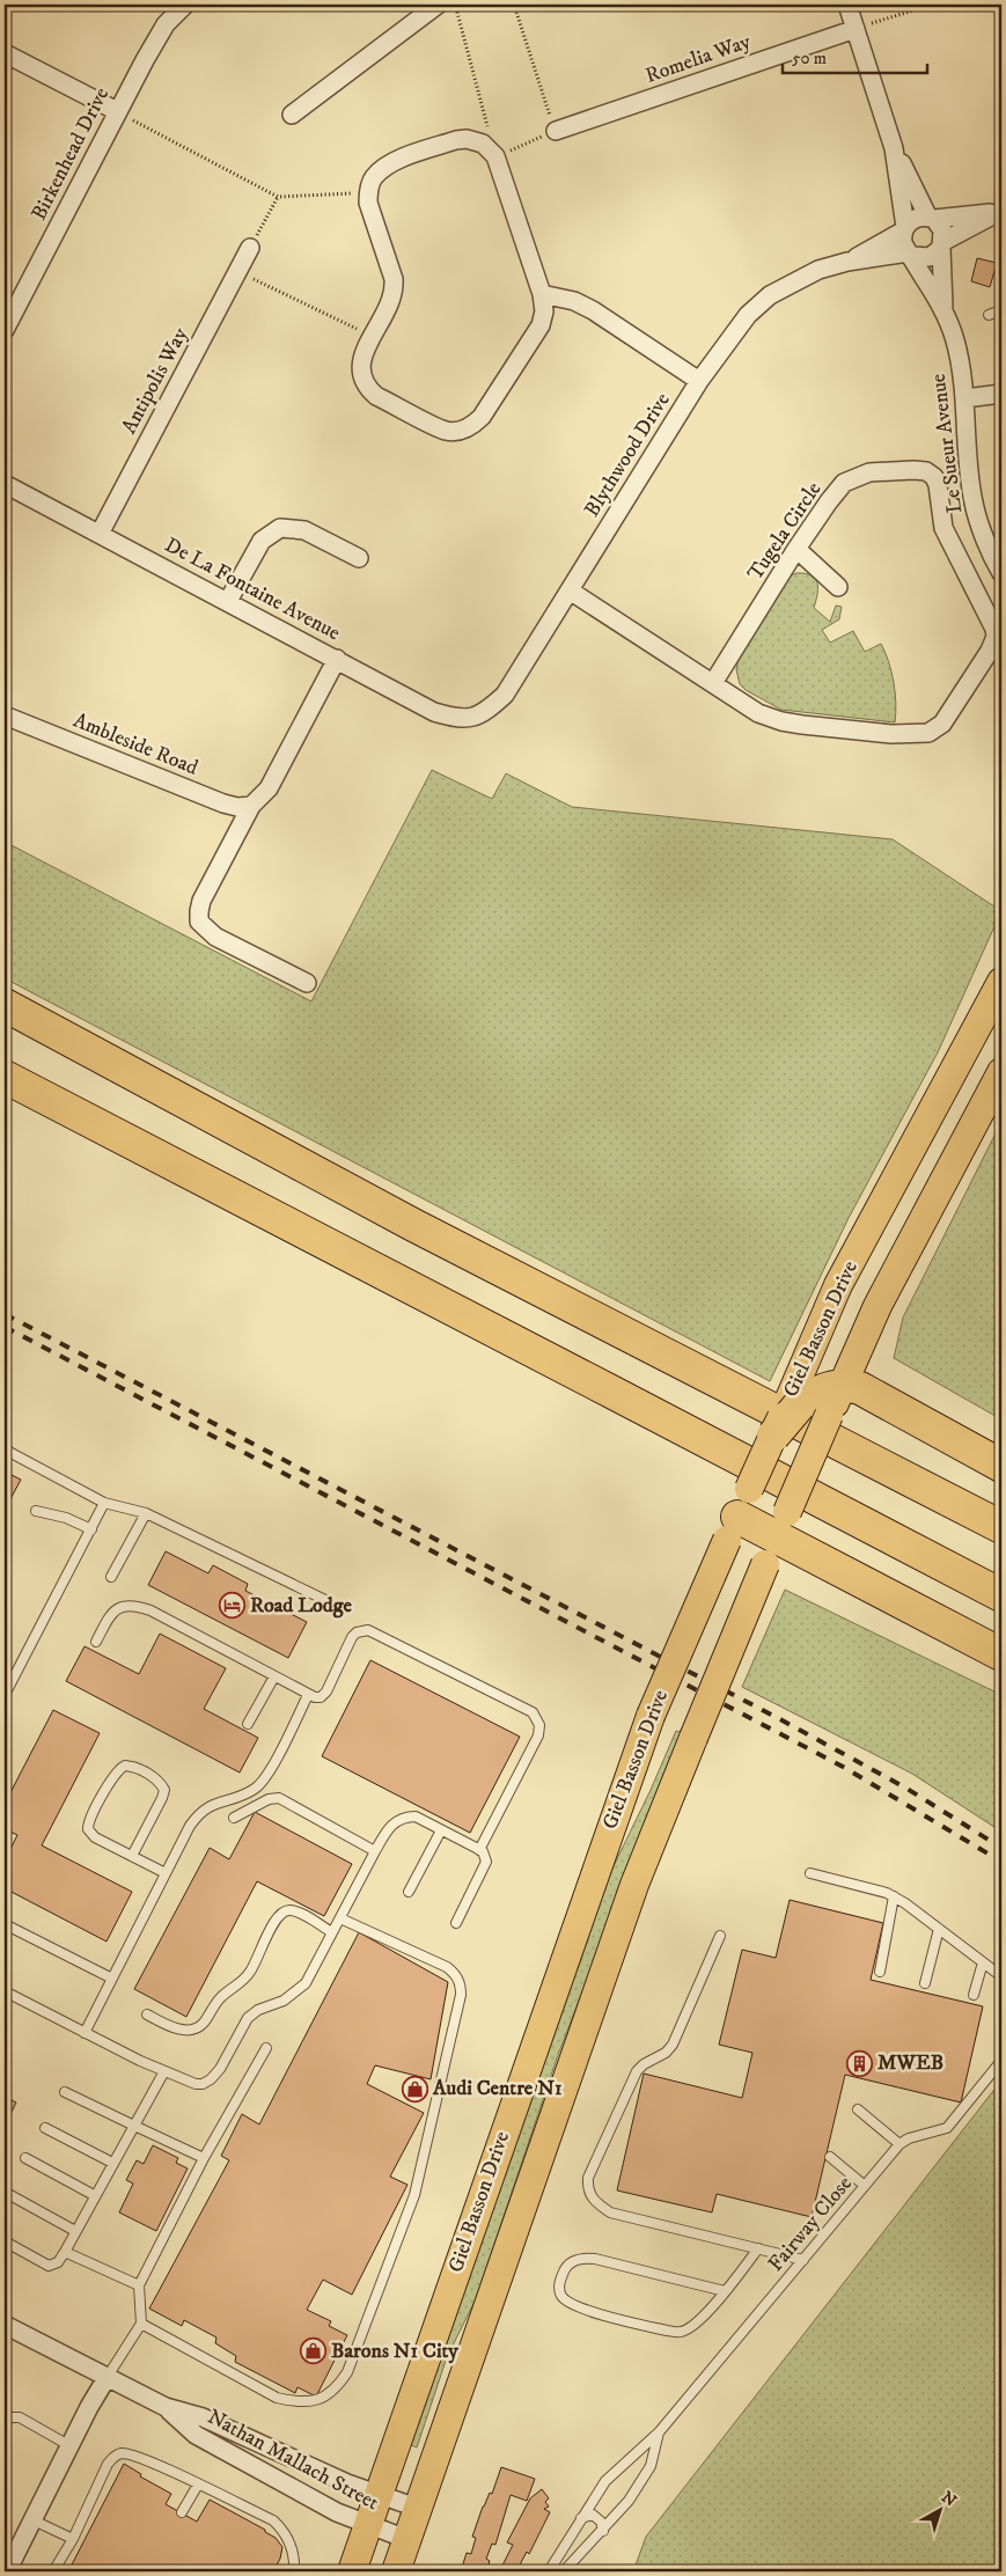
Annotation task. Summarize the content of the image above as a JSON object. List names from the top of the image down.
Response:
{
  "streets": {
    "main road": ["Giel Basson Drive"],
    "street": [
      "Romelia Way",
      "Birkenhead Drive",
      "Antipolis Way",
      "Le Sueur Avenue",
      "Blythwood Drive",
      "Tugela Circle",
      "De La Fontaine Avenue",
      "Ambleside Road",
      "Nathan Mallach Street"
    ],
    "lane": ["Fairway Close"]
  },
  "crossings": [
    ["Antipolis Way", "De La Fontaine Avenue"],
    ["Le Sueur Avenue", "Blythwood Drive"],
    ["Blythwood Drive", "Tugela Circle"],
    ["Blythwood Drive", "De La Fontaine Avenue"],
    ["Giel Basson Drive", "Nathan Mallach Street"]
  ],
  "places": {
    "hotel": ["Road Lodge"],
    "building": ["MWEB"],
    "shop": ["Audi Centre N1", "Barons N1 City"]
  },
  "scale_bar": "50 m",
  "north": "top right"
}
